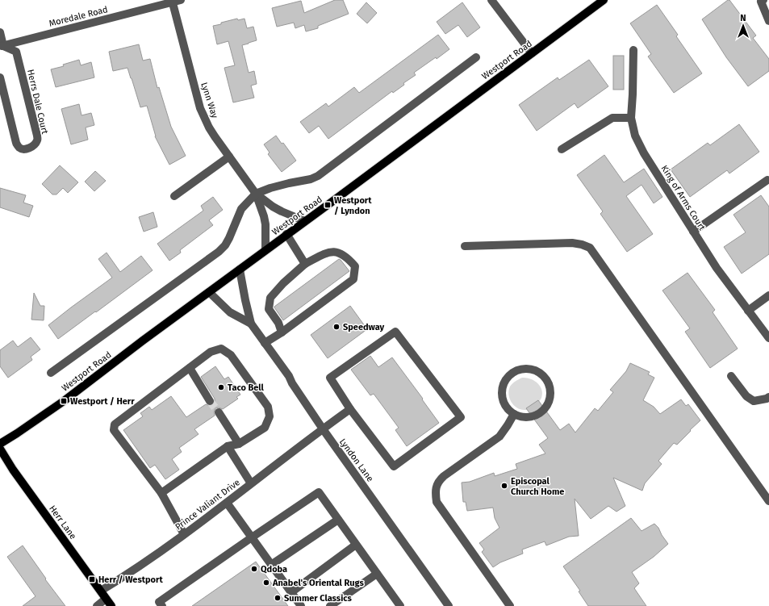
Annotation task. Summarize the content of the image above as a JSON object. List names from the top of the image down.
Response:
{
  "streets": {
    "main road": ["Westport Road", "Herr Lane"],
    "street": [
      "Moredale Road",
      "Lynn Way",
      "Herrs Dale Court",
      "King of Arms Court",
      "Lyndon Lane",
      "Prince Valiant Drive"
    ]
  },
  "crossings": [
    ["Moredale Road", "Lynn Way"],
    ["Moredale Road", "Herrs Dale Court"],
    ["Westport Road", "Lynn Way"],
    ["Westport Road", "Lyndon Lane"],
    ["Lyndon Lane", "Prince Valiant Drive"],
    ["Prince Valiant Drive", "Herr Lane"]
  ],
  "places": {
    "transit": ["Westport / Lyndon", "Westport / Herr", "Herr / Westport"],
    "other": [
      "Speedway",
      "Taco Bell",
      "Episcopal Church Home",
      "Qdoba",
      "Anabel's Oriental Rugs",
      "Summer Classics"
    ]
  },
  "north": "top"
}
